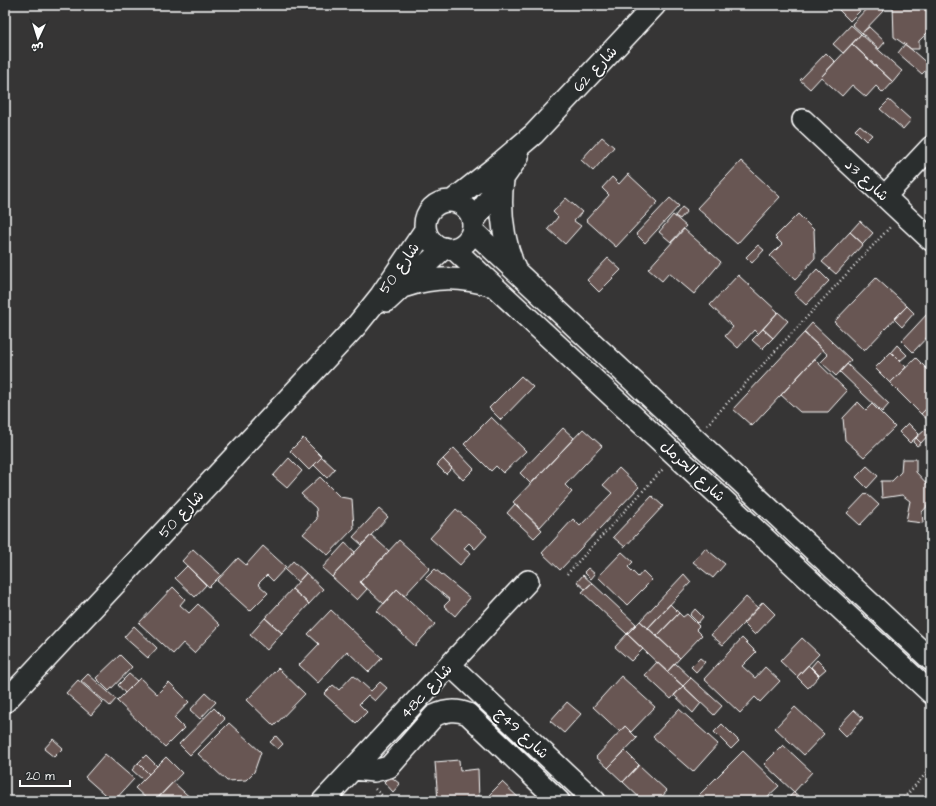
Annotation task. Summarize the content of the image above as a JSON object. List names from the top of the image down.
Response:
{
  "streets": {
    "street": [
      "شارع 62",
      "شارع 3د",
      "شارع 50",
      "شارع الحرمل",
      "48c شارع",
      "شارع 49ج"
    ]
  },
  "crossings": [
    ["شارع 62", "شارع 50"],
    ["شارع 62", "شارع الحرمل"],
    ["شارع 50", "شارع الحرمل"],
    ["48c شارع", "شارع 49ج"]
  ],
  "scale_bar": "20 m",
  "north": "bottom"
}
